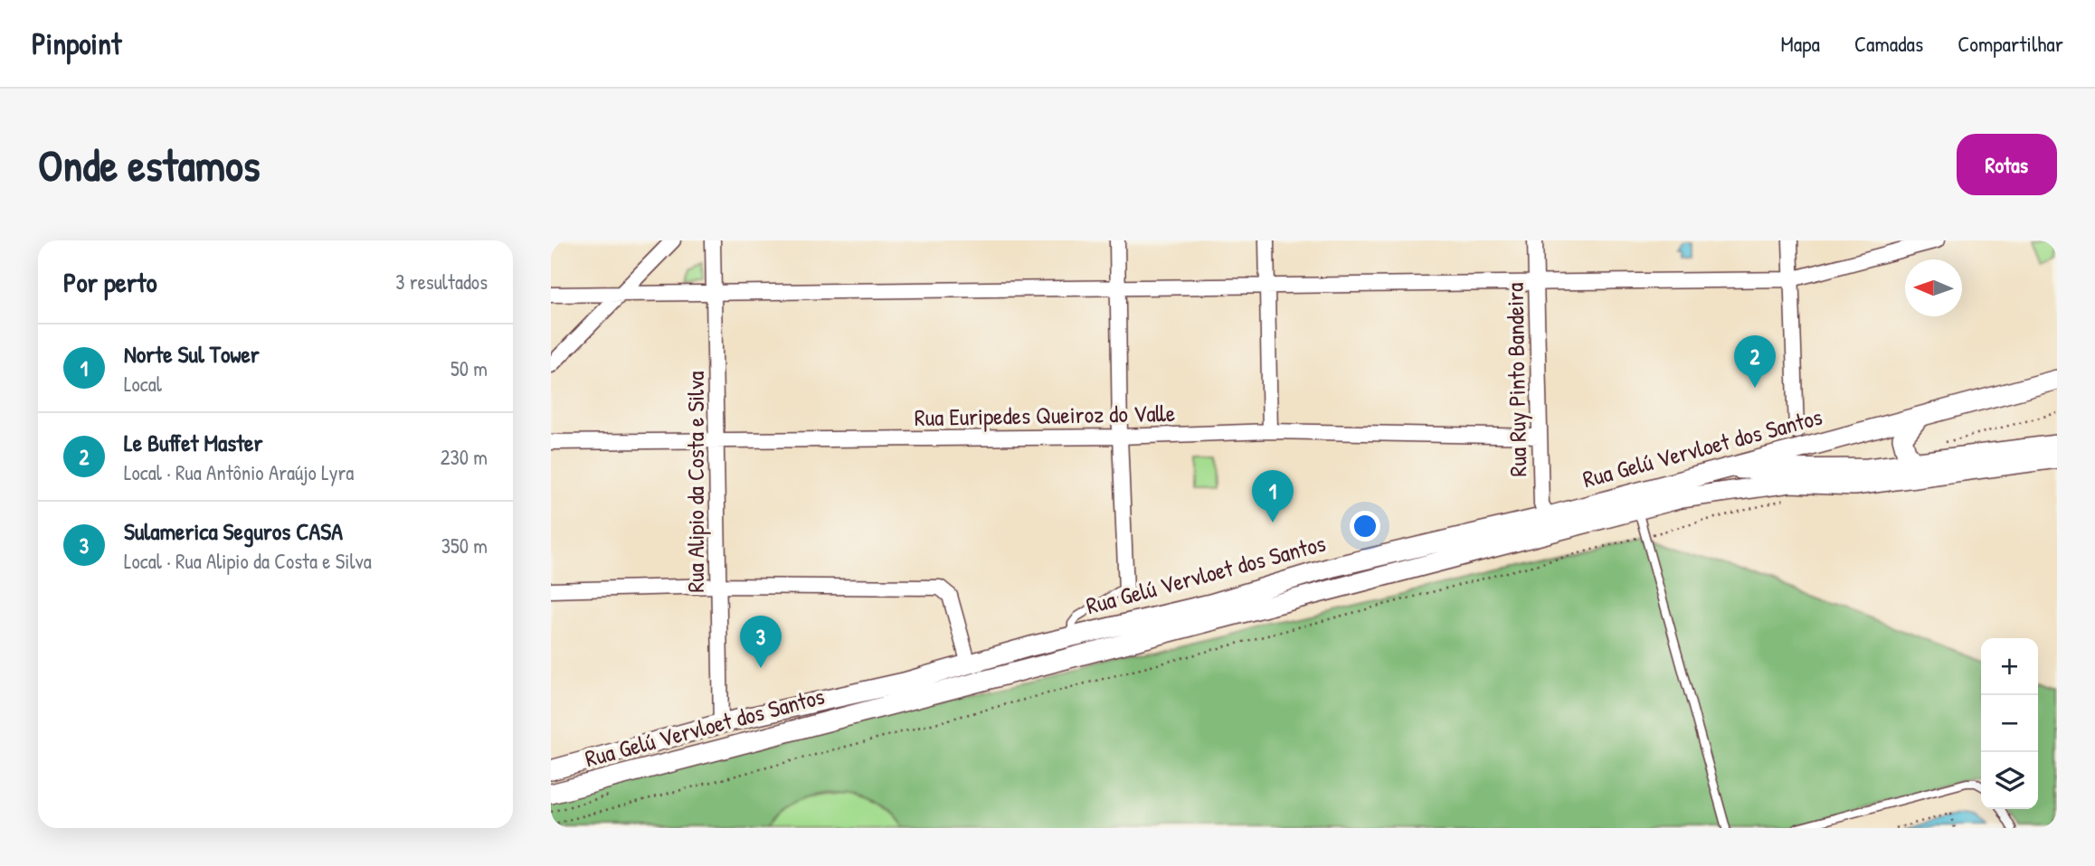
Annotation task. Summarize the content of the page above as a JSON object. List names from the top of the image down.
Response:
{
  "streets": {
    "main road": ["Rua Gelú Vervloet dos Santos"],
    "street": ["Rua Ruy Pinto Bandeira", "Rua Euripedes Queiroz do Valle", "Rua Alipio da Costa e Silva"]
  },
  "crossings": [
    ["Rua Ruy Pinto Bandeira", "Rua Euripedes Queiroz do Valle"],
    ["Rua Ruy Pinto Bandeira", "Rua Gelú Vervloet dos Santos"],
    ["Rua Euripedes Queiroz do Valle", "Rua Alipio da Costa e Silva"],
    ["Rua Gelú Vervloet dos Santos", "Rua Alipio da Costa e Silva"]
  ],
  "north": "left",
  "page": {
    "header": "Pinpoint",
    "nav": ["Mapa", "Camadas", "Compartilhar"],
    "buttons": "Rotas",
    "title": "Onde estamos",
    "heading": ["Por perto", "3 resultados"],
    "list": [
      {
        "mark": "1",
        "name": "Norte Sul Tower",
        "note": "Local",
        "value": "50 m"
      },
      {
        "mark": "2",
        "name": "Le Buffet Master",
        "note": "Local · Rua Antônio Araújo Lyra",
        "value": "230 m"
      },
      {
        "mark": "3",
        "name": "Sulamerica Seguros CASA",
        "note": "Local · Rua Alipio da Costa e Silva",
        "value": "350 m"
      }
    ],
    "pins": ["2", "1", "3"],
    "map_buttons": ["+", "−"]
  }
}
